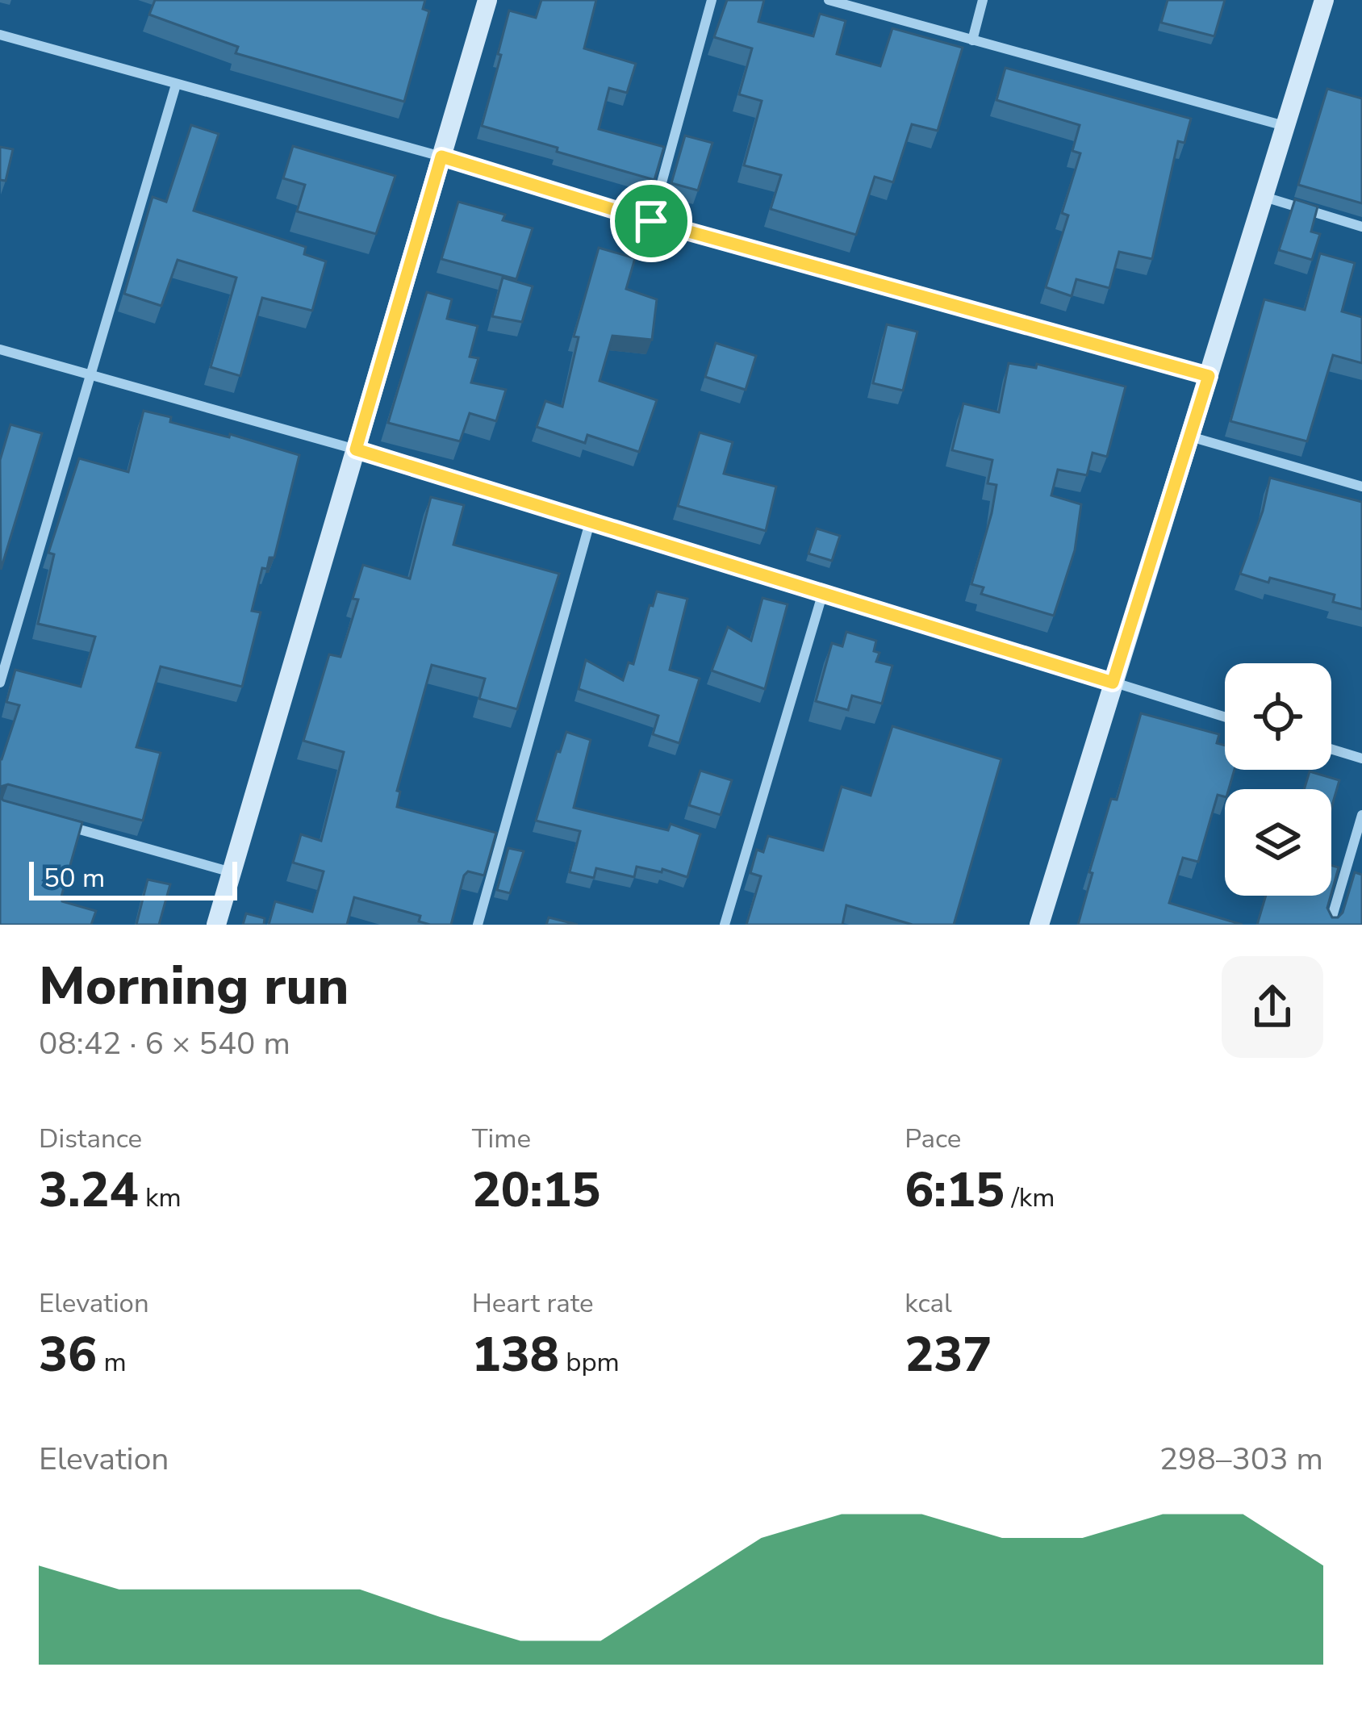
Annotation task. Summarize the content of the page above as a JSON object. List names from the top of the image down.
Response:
{
  "scale_bar": "50 m",
  "page": {
    "scale": "50 m",
    "heading": ["Morning run", "08:42 · 6 × 540 m"],
    "stats": [
      ["Distance", "3.24 km"],
      ["Time", "20:15"],
      ["Pace", "6:15 /km"],
      ["Elevation", "36 m"],
      ["Heart rate", "138 bpm"],
      ["kcal", "237"]
    ],
    "chart": ["Elevation", "298–303 m"]
  }
}
